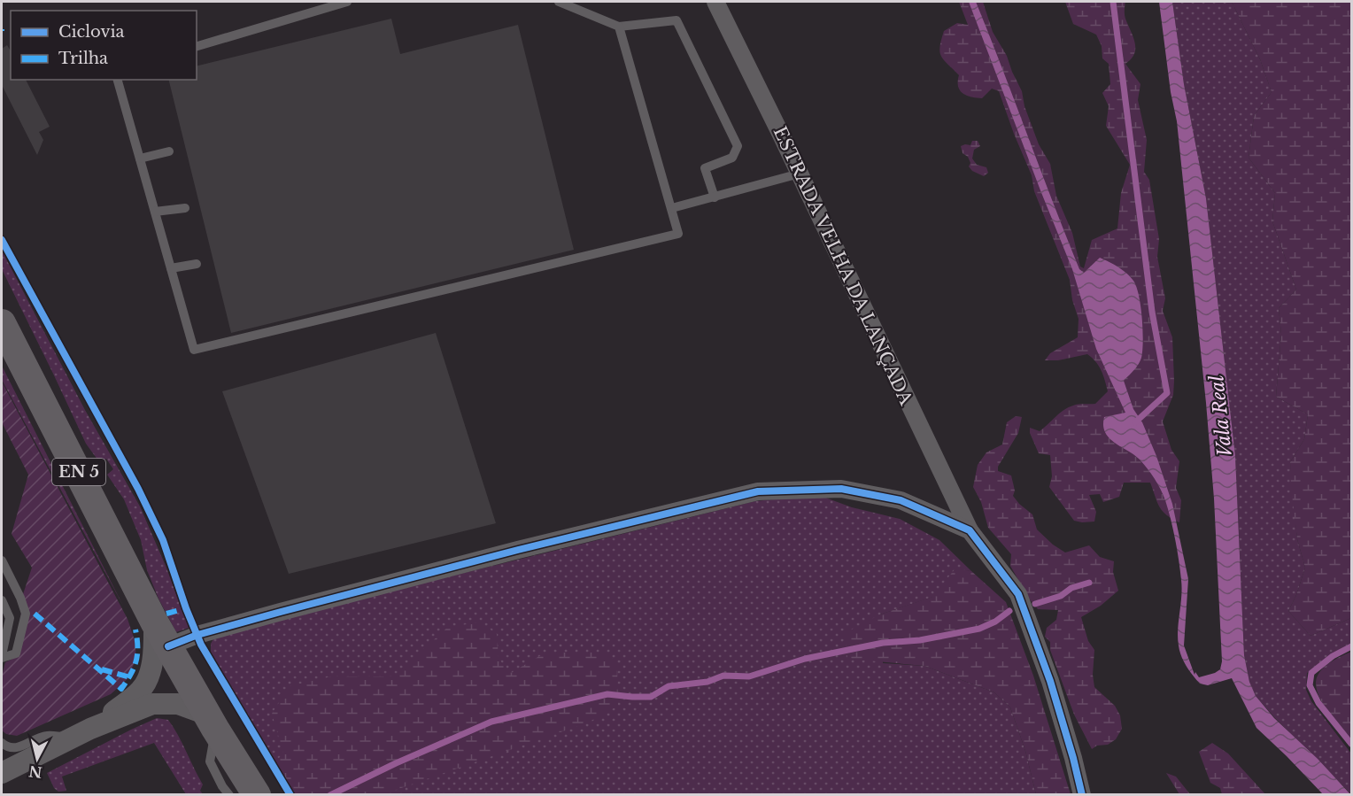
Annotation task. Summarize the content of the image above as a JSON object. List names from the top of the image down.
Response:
{
  "streets": {
    "main road": ["EN 5"],
    "street": ["ESTRADA VELHA DA LANÇADA"]
  },
  "water": ["Vala Real"],
  "legend": ["Ciclovia", "Trilha"],
  "north": "bottom"
}
